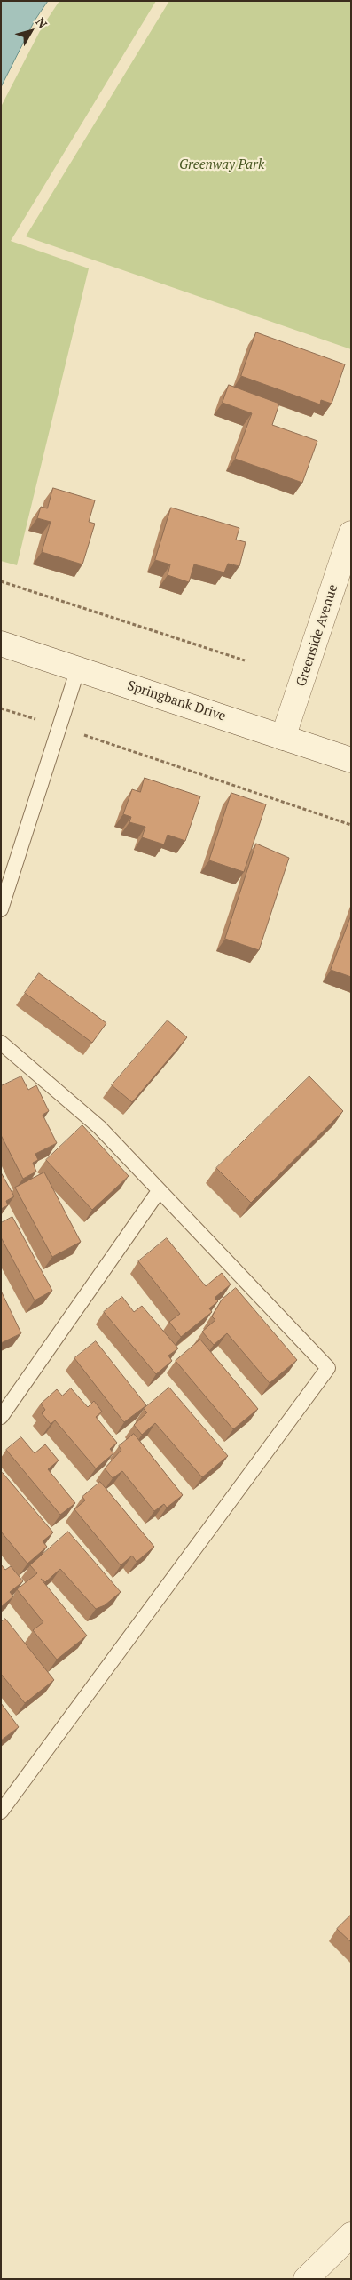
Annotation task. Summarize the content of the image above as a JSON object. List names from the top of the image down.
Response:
{
  "streets": {
    "main road": ["Greenside Avenue", "Springbank Drive"]
  },
  "crossings": [
    ["Greenside Avenue", "Springbank Drive"]
  ],
  "parks": ["Greenway Park"],
  "north": "top right"
}
